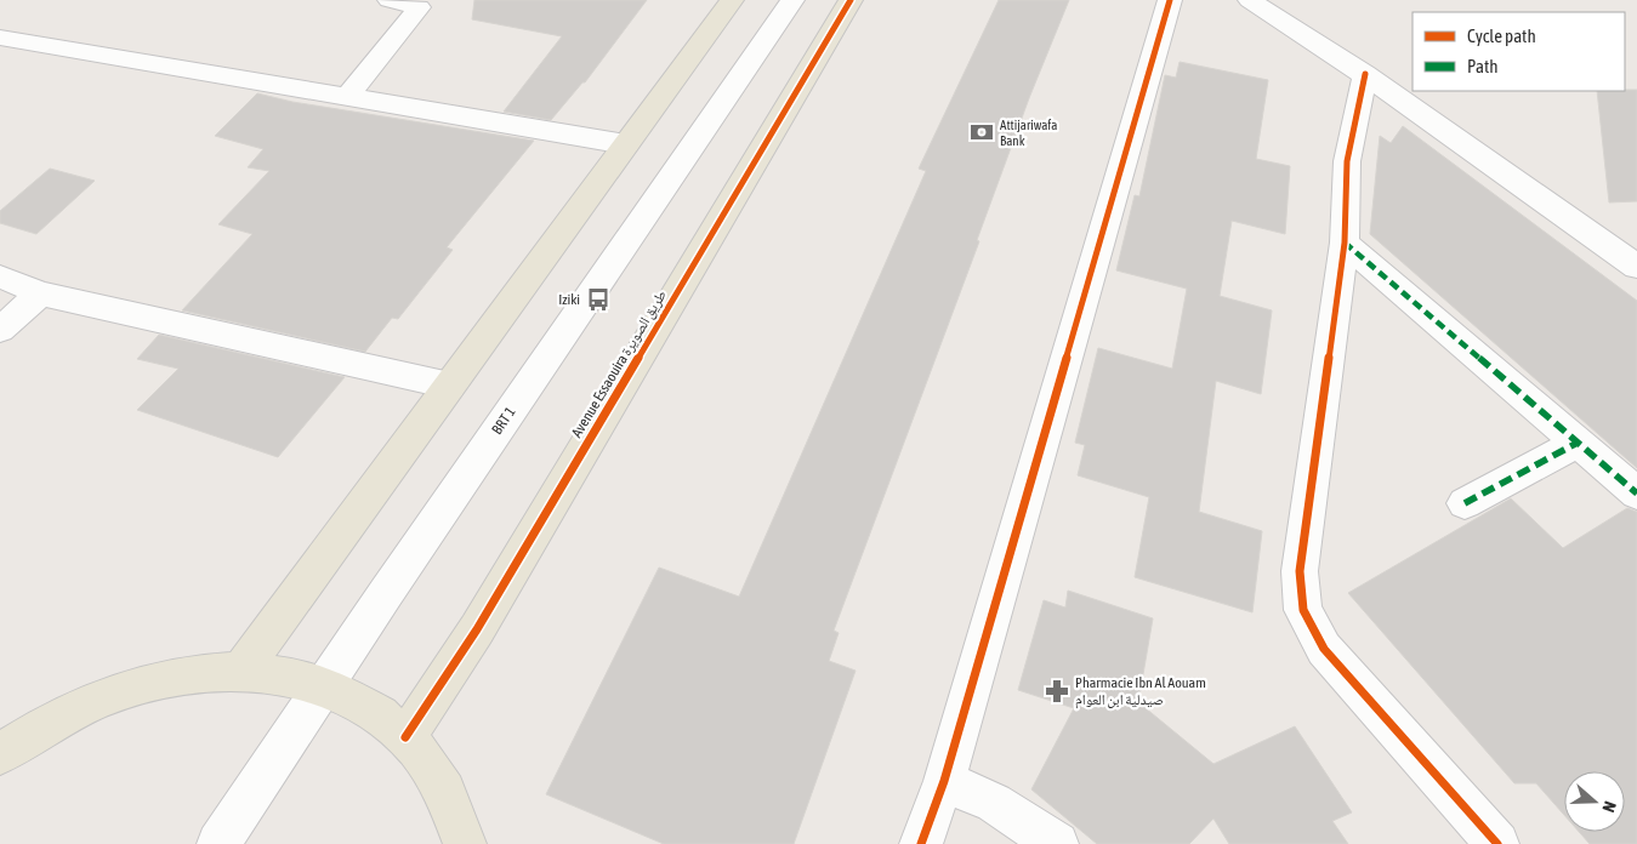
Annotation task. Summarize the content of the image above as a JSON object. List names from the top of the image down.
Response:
{
  "streets": {
    "main road": ["Avenue Essaouira طريق الصويرة"],
    "street": ["BRT 1"]
  },
  "places": {
    "bank": ["Attijariwafa Bank"],
    "bus stop": ["Iziki"],
    "pharmacy": ["Pharmacie Ibn Al Aouam صيدلية ابن العوام"]
  },
  "legend": ["Cycle path", "Path"],
  "north": "right"
}
